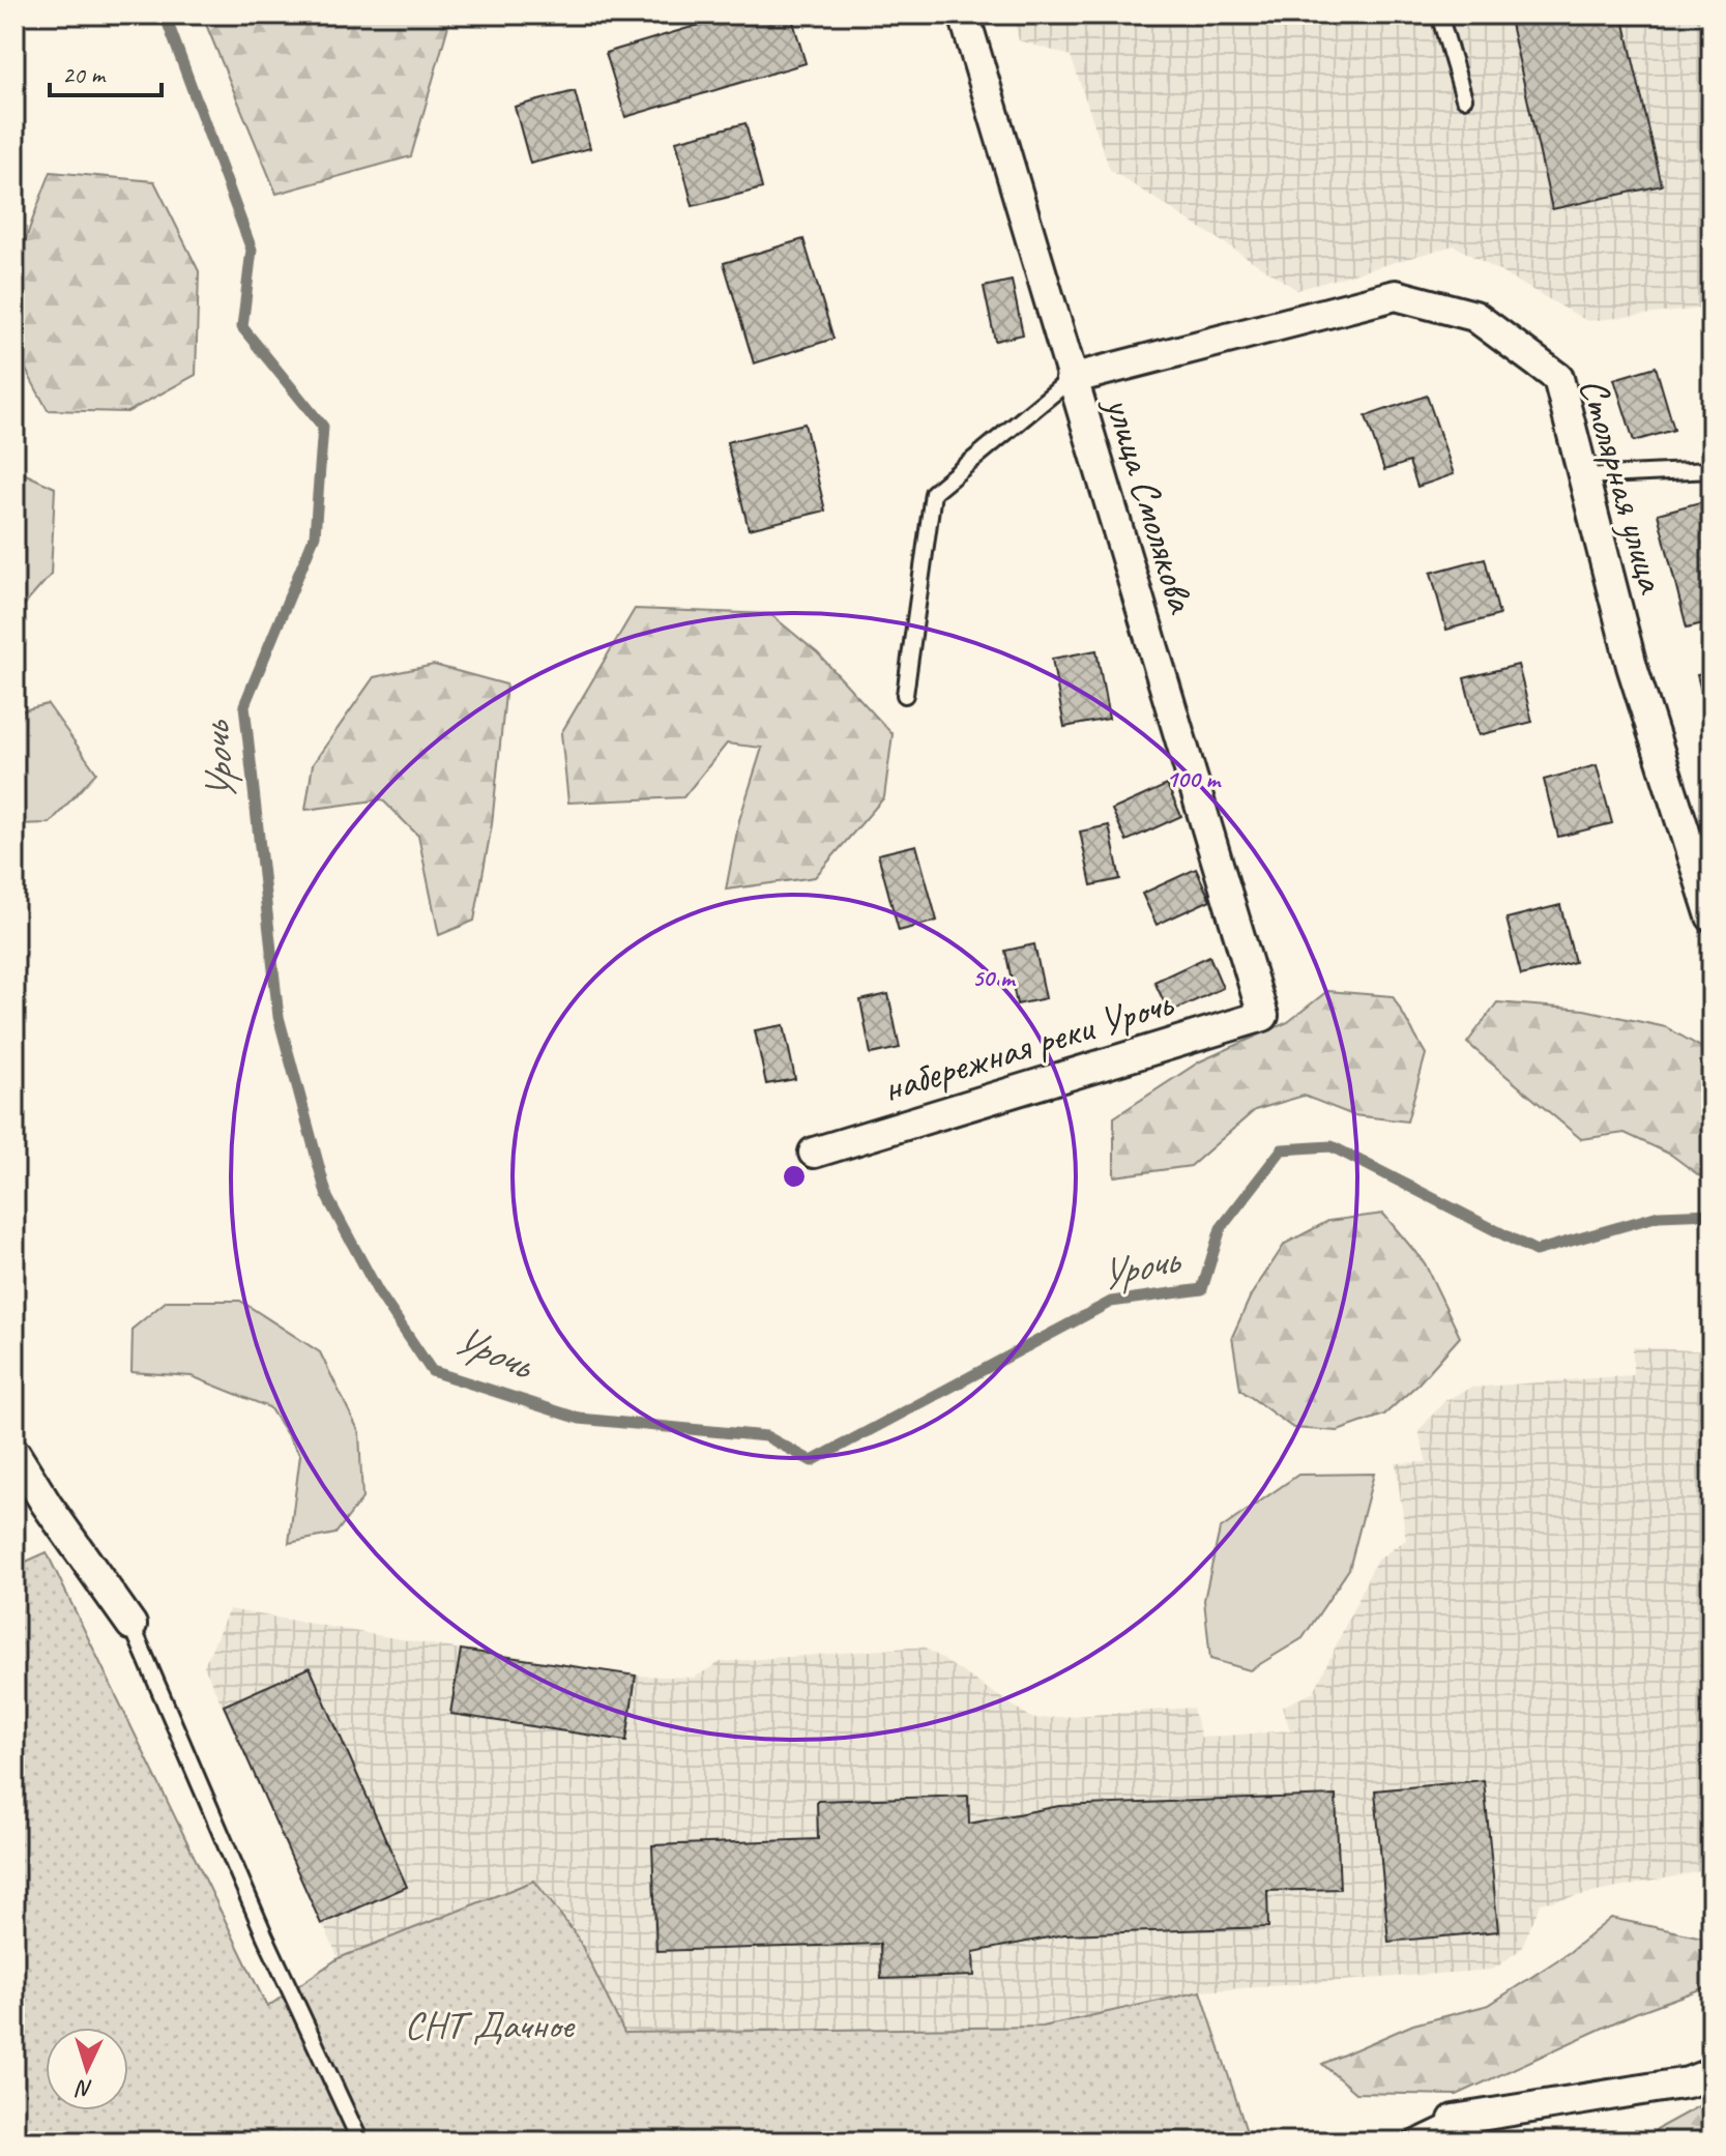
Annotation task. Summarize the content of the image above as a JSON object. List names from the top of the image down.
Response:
{
  "streets": {
    "street": ["Столярная улица", "улица Смолякова", "набережная реки Урочь"]
  },
  "crossings": [
    ["Столярная улица", "улица Смолякова"],
    ["улица Смолякова", "набережная реки Урочь"]
  ],
  "water": ["Урочь"],
  "parks": ["СНТ Дачное"],
  "scale_bar": "20 m",
  "north": "bottom",
  "rings": ["100 m", "50 m"]
}
